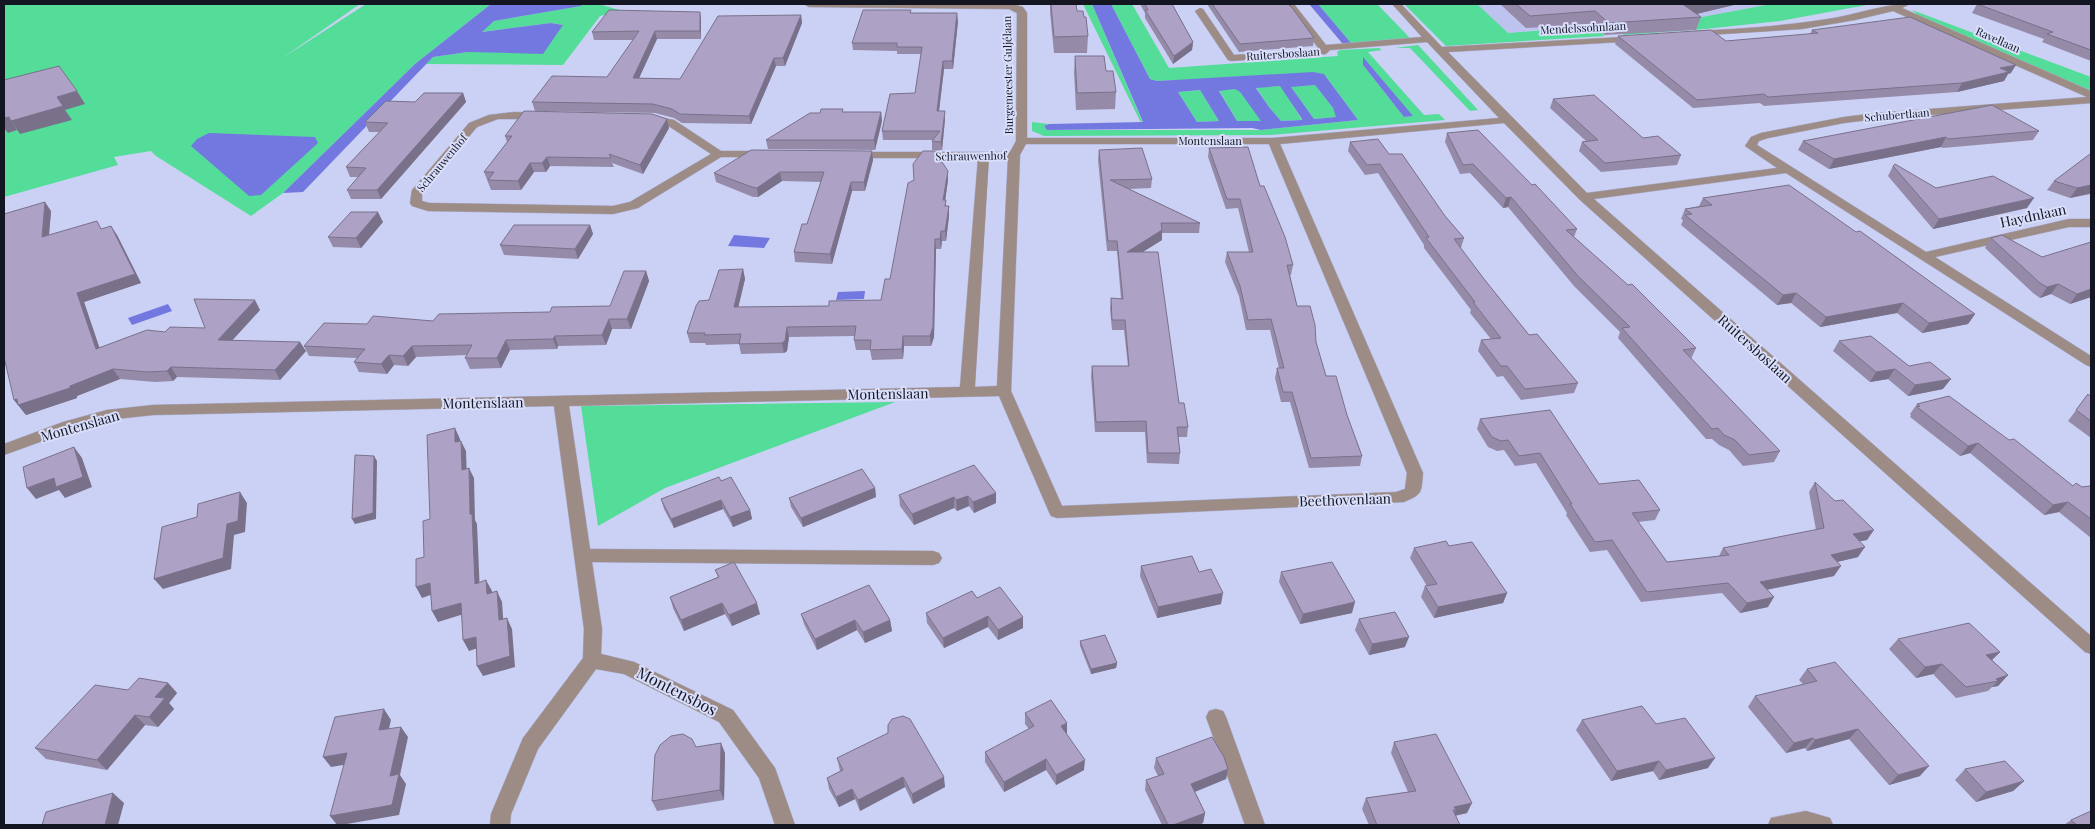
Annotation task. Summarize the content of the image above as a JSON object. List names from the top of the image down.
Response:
{
  "streets": {
    "street": [
      "Mendelssohnlaan",
      "Ravellaan",
      "Ruitersboslaan",
      "Burgemeester Guljélaan",
      "Schubertlaan",
      "Montenslaan",
      "Schrauwenhof",
      "Haydnlaan",
      "Beethovenlaan",
      "Montensbos"
    ]
  },
  "crossings": [
    ["Mendelssohnlaan", "Ruitersboslaan"],
    ["Ruitersboslaan", "Montenslaan"],
    ["Burgemeester Guljélaan", "Montenslaan"],
    ["Schubertlaan", "Haydnlaan"],
    ["Montenslaan", "Beethovenlaan"]
  ]
}
